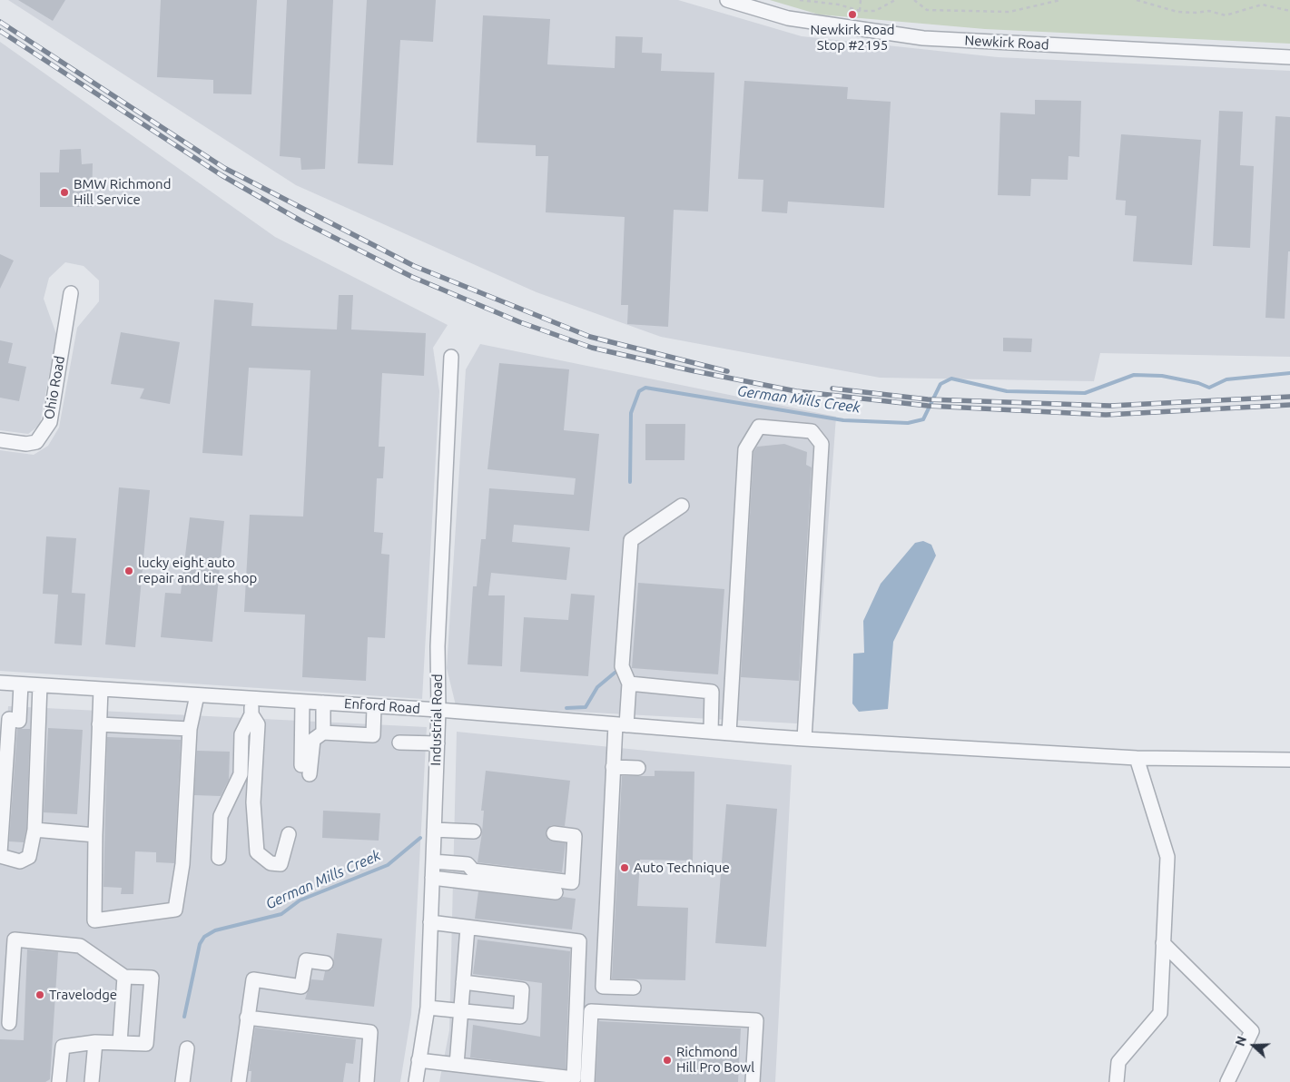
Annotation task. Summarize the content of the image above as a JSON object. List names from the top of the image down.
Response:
{
  "streets": {
    "street": [
      "Newkirk Road",
      "Ohio Road",
      "Enford Road",
      "Industrial Road"
    ]
  },
  "crossings": [
    ["Enford Road", "Industrial Road"]
  ],
  "water": ["German Mills Creek"],
  "places": [
    "Newkirk Road Stop #2195",
    "BMW Richmond Hill Service",
    "lucky eight auto repair and tire shop",
    "Auto Technique",
    "Travelodge",
    "Richmond Hill Pro Bowl"
  ],
  "north": "left"
}
